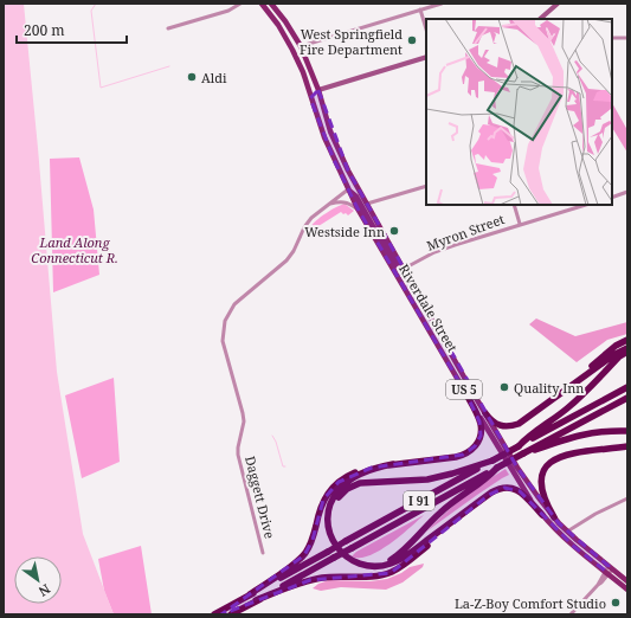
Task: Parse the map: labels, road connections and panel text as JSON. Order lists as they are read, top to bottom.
{
  "streets": {
    "highway": ["I 91"],
    "main road": ["Riverdale Street", "US 5"],
    "street": ["Myron Street", "Daggett Drive"]
  },
  "crossings": [
    ["Myron Street", "Riverdale Street"],
    ["Riverdale Street", "Daggett Drive"]
  ],
  "parks": ["Land Along Connecticut R."],
  "places": [
    "West Springfield Fire Department",
    "Aldi",
    "Westside Inn",
    "Quality Inn",
    "La-Z-Boy Comfort Studio"
  ],
  "scale_bar": "200 m",
  "north": "bottom right"
}
